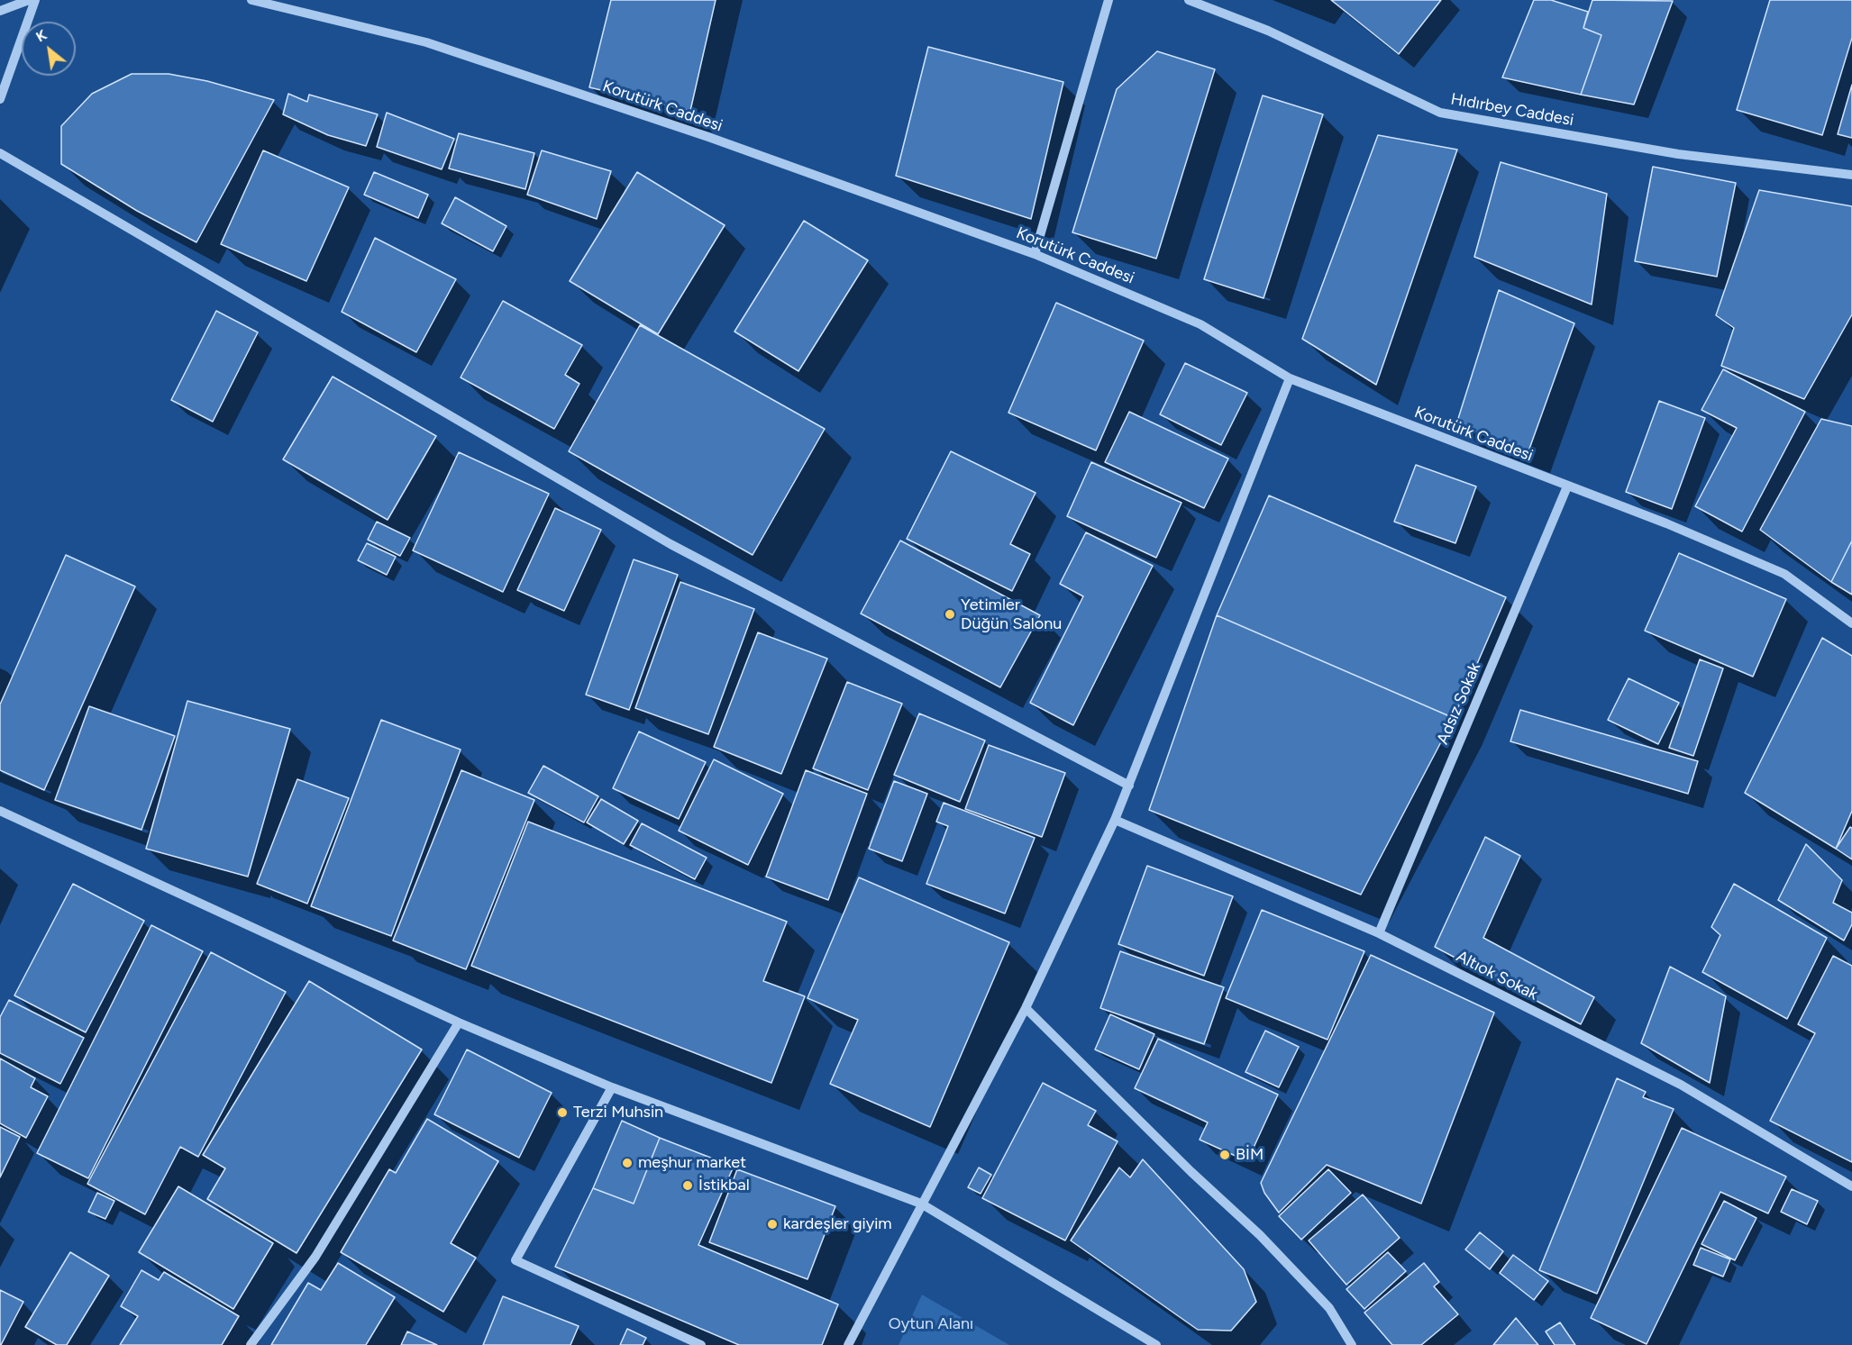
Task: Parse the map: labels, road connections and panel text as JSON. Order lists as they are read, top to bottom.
{
  "streets": {
    "street": [
      "Korutürk Caddesi",
      "Hıdırbey Caddesi",
      "Adsız Sokak",
      "Altıok Sokak"
    ]
  },
  "crossings": [
    ["Korutürk Caddesi", "Adsız Sokak"],
    ["Adsız Sokak", "Altıok Sokak"]
  ],
  "parks": ["Oytun Alanı"],
  "places": [
    "Yetimler Düğün Salonu",
    "Terzi Muhsin",
    "BİM",
    "meşhur market",
    "İstikbal",
    "kardeşler giyim"
  ],
  "north": "top left"
}
